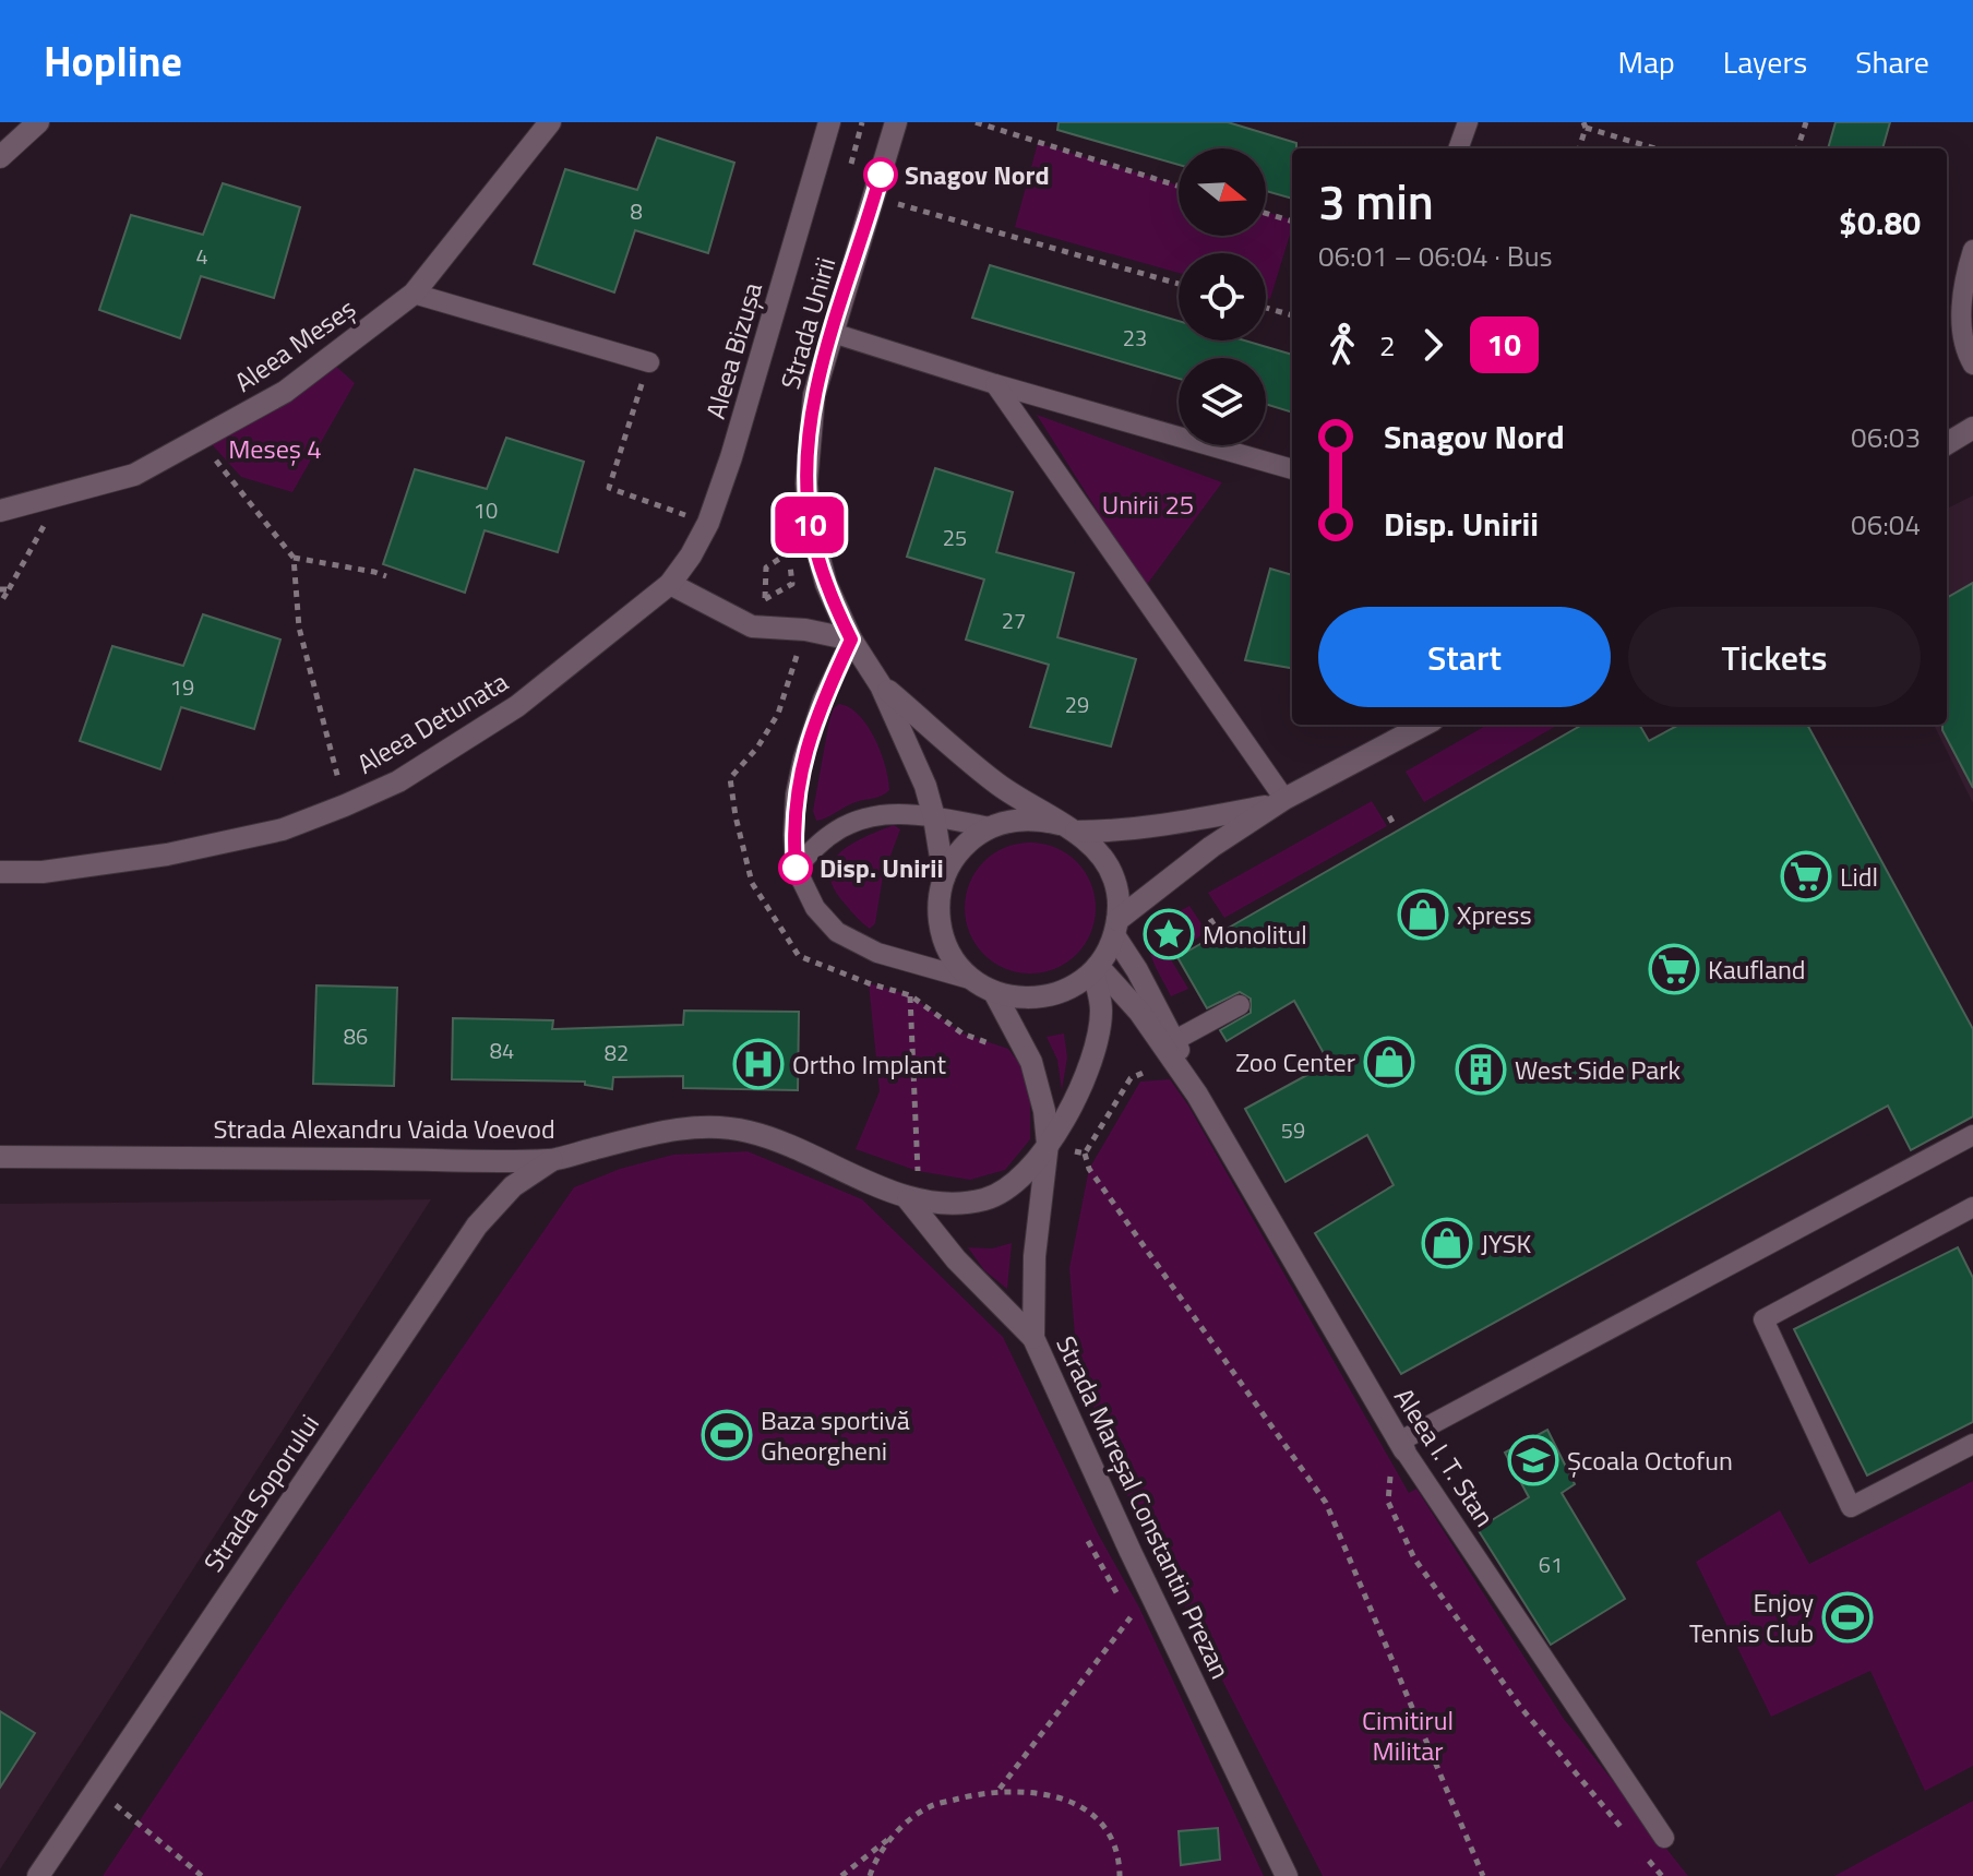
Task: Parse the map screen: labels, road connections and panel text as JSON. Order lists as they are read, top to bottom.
{
  "streets": {
    "street": [
      "Strada Unirii",
      "Aleea Meseș",
      "Aleea Bizușa",
      "Aleea Detunata",
      "Strada Alexandru Vaida Voevod",
      "Aleea I. T. Stan",
      "Strada Soporului",
      "Strada Mareșal Constantin Prezan"
    ]
  },
  "crossings": [
    ["Strada Unirii", "Aleea I. T. Stan"],
    ["Strada Unirii", "Strada Mareșal Constantin Prezan"],
    ["Aleea Bizușa", "Aleea Detunata"],
    ["Strada Alexandru Vaida Voevod", "Strada Soporului"],
    ["Strada Alexandru Vaida Voevod", "Strada Mareșal Constantin Prezan"],
    ["Aleea I. T. Stan", "Strada Mareșal Constantin Prezan"]
  ],
  "parks": ["Meseș 4", "Unirii 25", "Cimitirul Militar"],
  "places": {
    "other": ["Snagov Nord", "Disp. Unirii"],
    "supermarket": ["Lidl", "Kaufland"],
    "shop": ["Xpress", "Zoo Center", "JYSK"],
    "place": ["Monolitul"],
    "hospital": ["Ortho Implant"],
    "building": ["West Side Park"],
    "sports": ["Baza sportivă Gheorgheni", "Enjoy Tennis Club"],
    "school or university": ["Școala Octofun"]
  },
  "lines": ["bus line 10"],
  "house_numbers": [
    "8",
    "4",
    "23",
    "10",
    "25",
    "27",
    "19",
    "29",
    "86",
    "84",
    "82",
    "59",
    "61"
  ],
  "north": "right",
  "page": {
    "header": "Hopline",
    "nav": ["Map", "Layers", "Share"],
    "on_map": "10",
    "heading": ["3 min", "06:01 – 06:04 · Bus", "$0.80"],
    "legs": ["2", "10"],
    "list": [
      {
        "name": "Snagov Nord",
        "value": "06:03"
      },
      {
        "name": "Disp. Unirii",
        "value": "06:04"
      }
    ],
    "buttons": ["Start", "Tickets"]
  }
}
